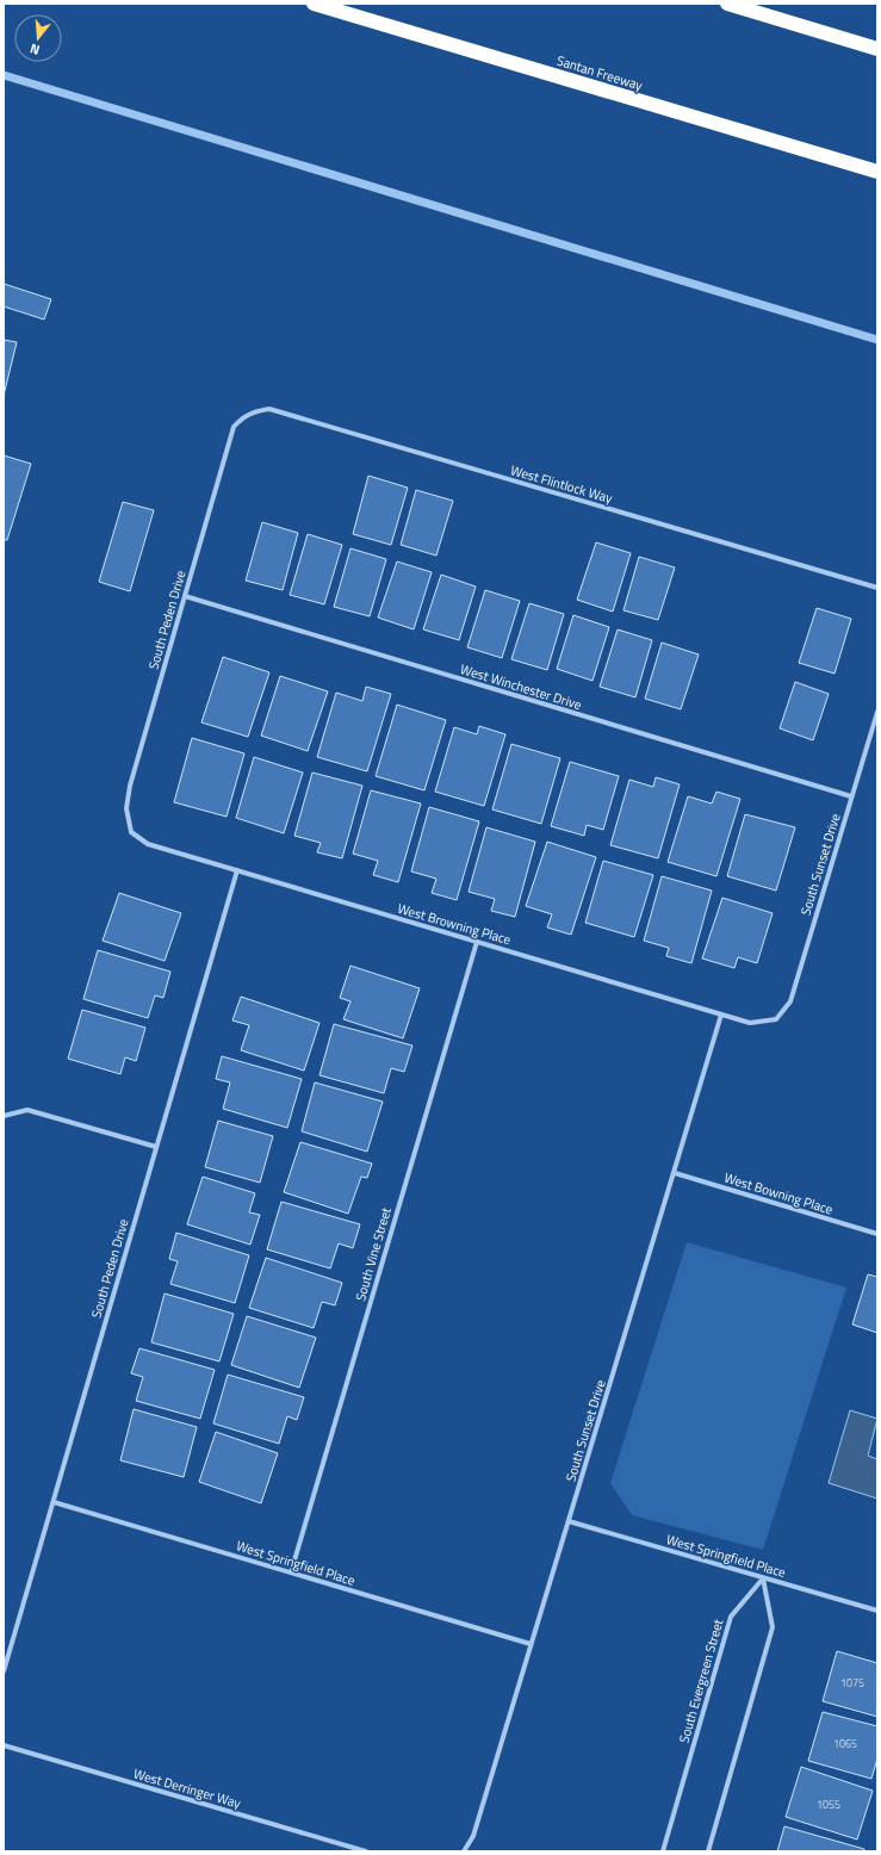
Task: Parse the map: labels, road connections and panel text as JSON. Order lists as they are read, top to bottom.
{
  "streets": {
    "highway": ["Santan Freeway"],
    "street": [
      "West Flintlock Way",
      "South Peden Drive",
      "West Winchester Drive",
      "South Sunset Drive",
      "West Browning Place",
      "West Bowning Place",
      "South Vine Street",
      "West Springfield Place",
      "South Evergreen Street",
      "West Derringer Way"
    ]
  },
  "crossings": [
    ["West Flintlock Way", "South Peden Drive"],
    ["South Peden Drive", "West Winchester Drive"],
    ["South Peden Drive", "West Browning Place"],
    ["South Peden Drive", "West Springfield Place"],
    ["West Winchester Drive", "South Sunset Drive"],
    ["South Sunset Drive", "West Browning Place"],
    ["South Sunset Drive", "West Bowning Place"],
    ["South Sunset Drive", "West Springfield Place"],
    ["West Browning Place", "South Vine Street"],
    ["South Vine Street", "West Springfield Place"],
    ["West Springfield Place", "South Evergreen Street"]
  ],
  "house_numbers": ["1075", "1065", "1055"],
  "north": "bottom"
}
